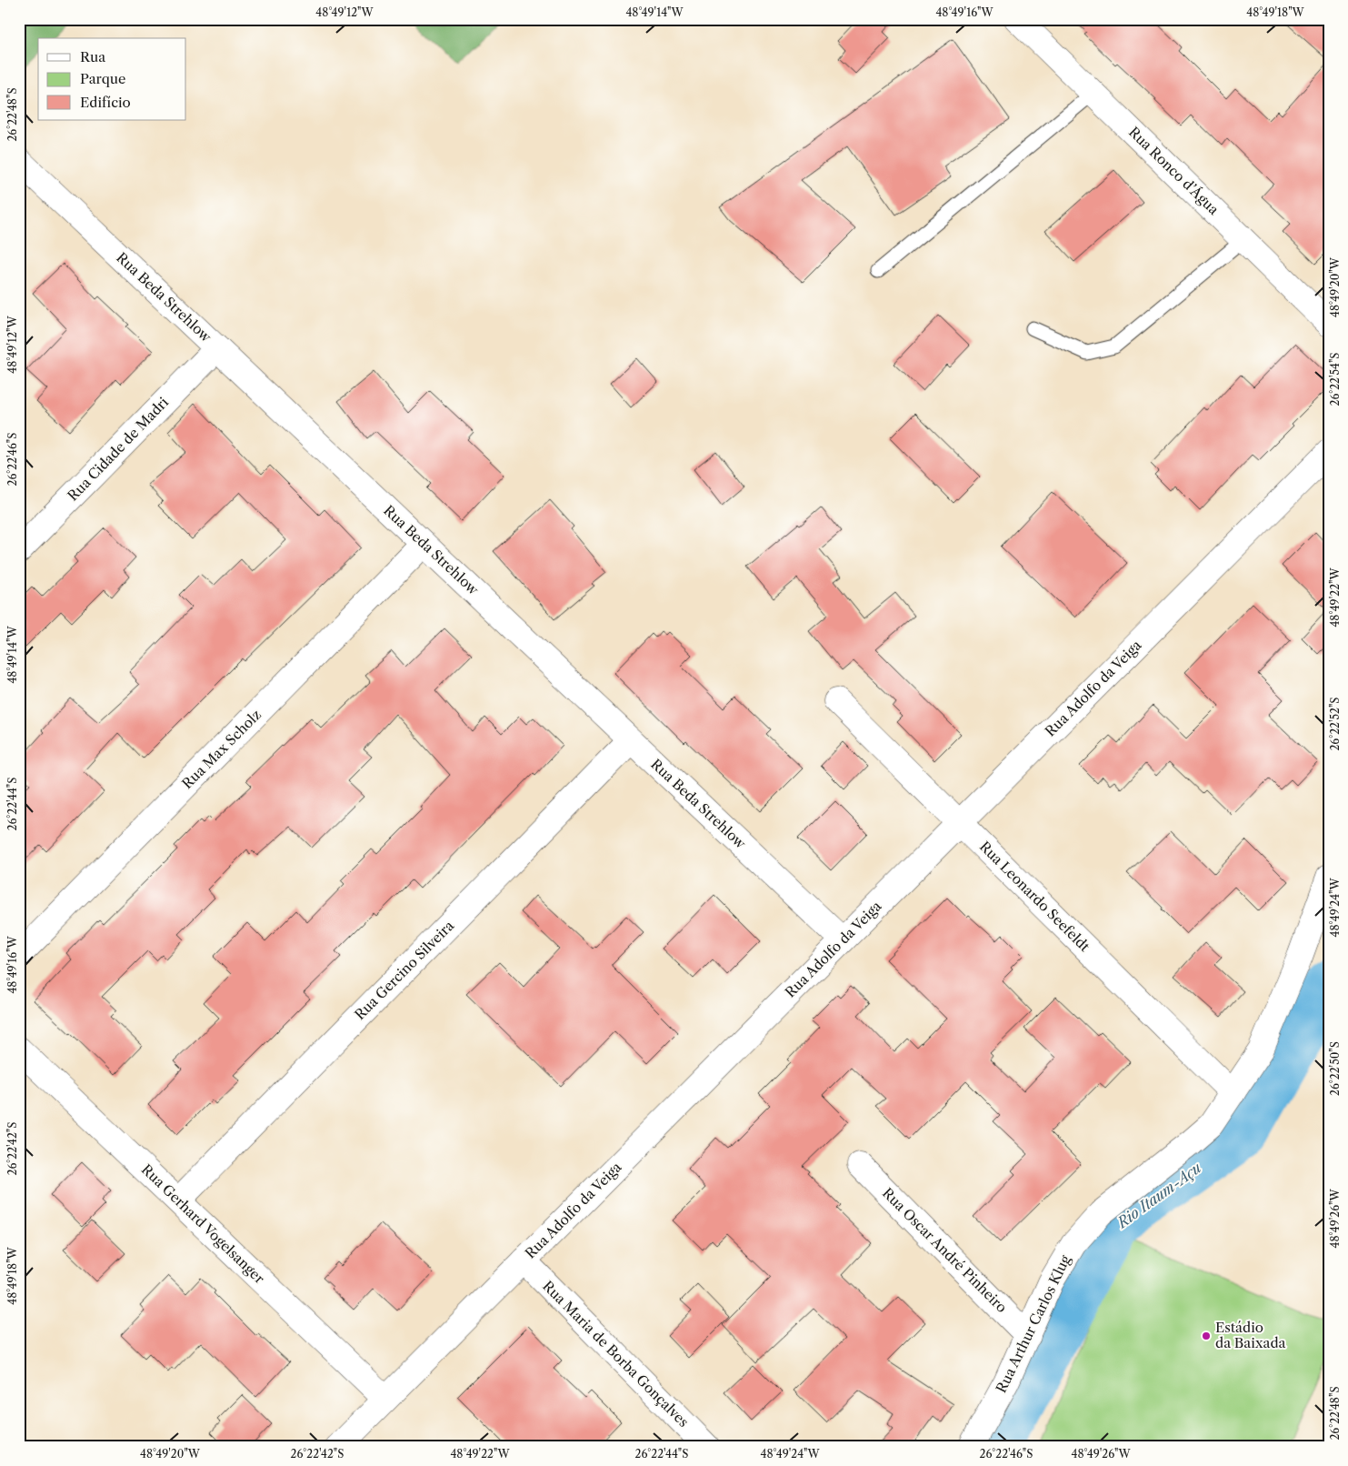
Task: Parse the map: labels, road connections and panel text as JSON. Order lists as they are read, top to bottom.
{
  "streets": {
    "street": [
      "Rua Ronco d’Água",
      "Rua Beda Strehlow",
      "Rua Cidade de Madri",
      "Rua Adolfo da Veiga",
      "Rua Max Scholz",
      "Rua Leonardo Seefeldt",
      "Rua Gercino Silveira",
      "Rua Gerhard Vogelsanger",
      "Rua Oscar André Pinheiro",
      "Rua Arthur Carlos Klug",
      "Rua Maria de Borba Gonçalves"
    ]
  },
  "crossings": [
    ["Rua Beda Strehlow", "Rua Cidade de Madri"],
    ["Rua Beda Strehlow", "Rua Adolfo da Veiga"],
    ["Rua Beda Strehlow", "Rua Max Scholz"],
    ["Rua Beda Strehlow", "Rua Gercino Silveira"],
    ["Rua Adolfo da Veiga", "Rua Leonardo Seefeldt"],
    ["Rua Adolfo da Veiga", "Rua Gerhard Vogelsanger"],
    ["Rua Adolfo da Veiga", "Rua Maria de Borba Gonçalves"],
    ["Rua Leonardo Seefeldt", "Rua Arthur Carlos Klug"],
    ["Rua Gercino Silveira", "Rua Gerhard Vogelsanger"],
    ["Rua Oscar André Pinheiro", "Rua Arthur Carlos Klug"]
  ],
  "water": ["Rio Itaum-Açu"],
  "places": ["Estádio da Baixada"],
  "legend": ["Rua", "Parque", "Edifício"],
  "coordinates": [
    "48°49'12\"W",
    "48°49'14\"W",
    "48°49'16\"W",
    "48°49'18\"W",
    "26°22'48\"S",
    "48°49'20\"W",
    "26°22'54\"S",
    "26°22'46\"S",
    "48°49'22\"W",
    "26°22'52\"S",
    "26°22'44\"S",
    "48°49'24\"W",
    "26°22'50\"S",
    "26°22'42\"S",
    "48°49'26\"W"
  ]
}
